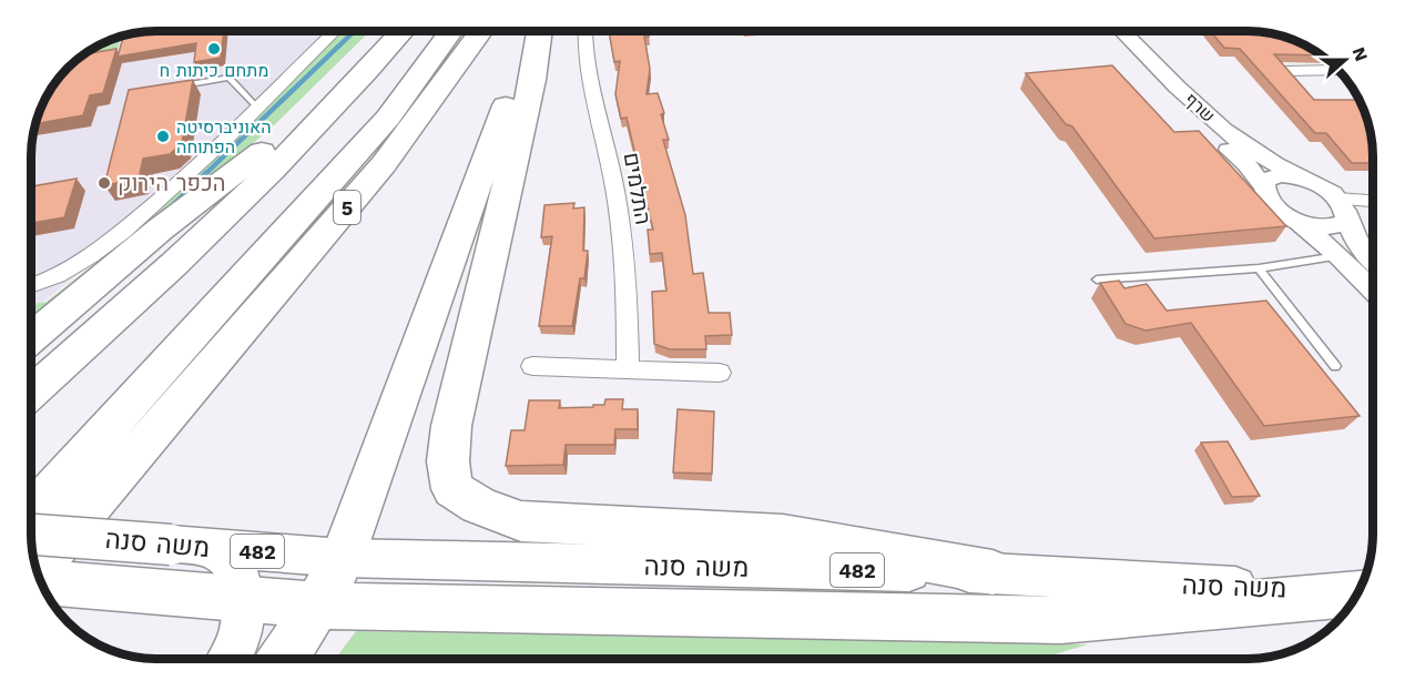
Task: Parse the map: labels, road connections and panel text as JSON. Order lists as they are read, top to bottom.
{
  "streets": {
    "highway": ["5"],
    "main road": ["משה סנה", "482"],
    "street": ["שרף", "התלמים"]
  },
  "places": ["מתחם כיתות ח", "האוניברסיטה הפתוחה", "הכפר הירוק"],
  "north": "right"
}
